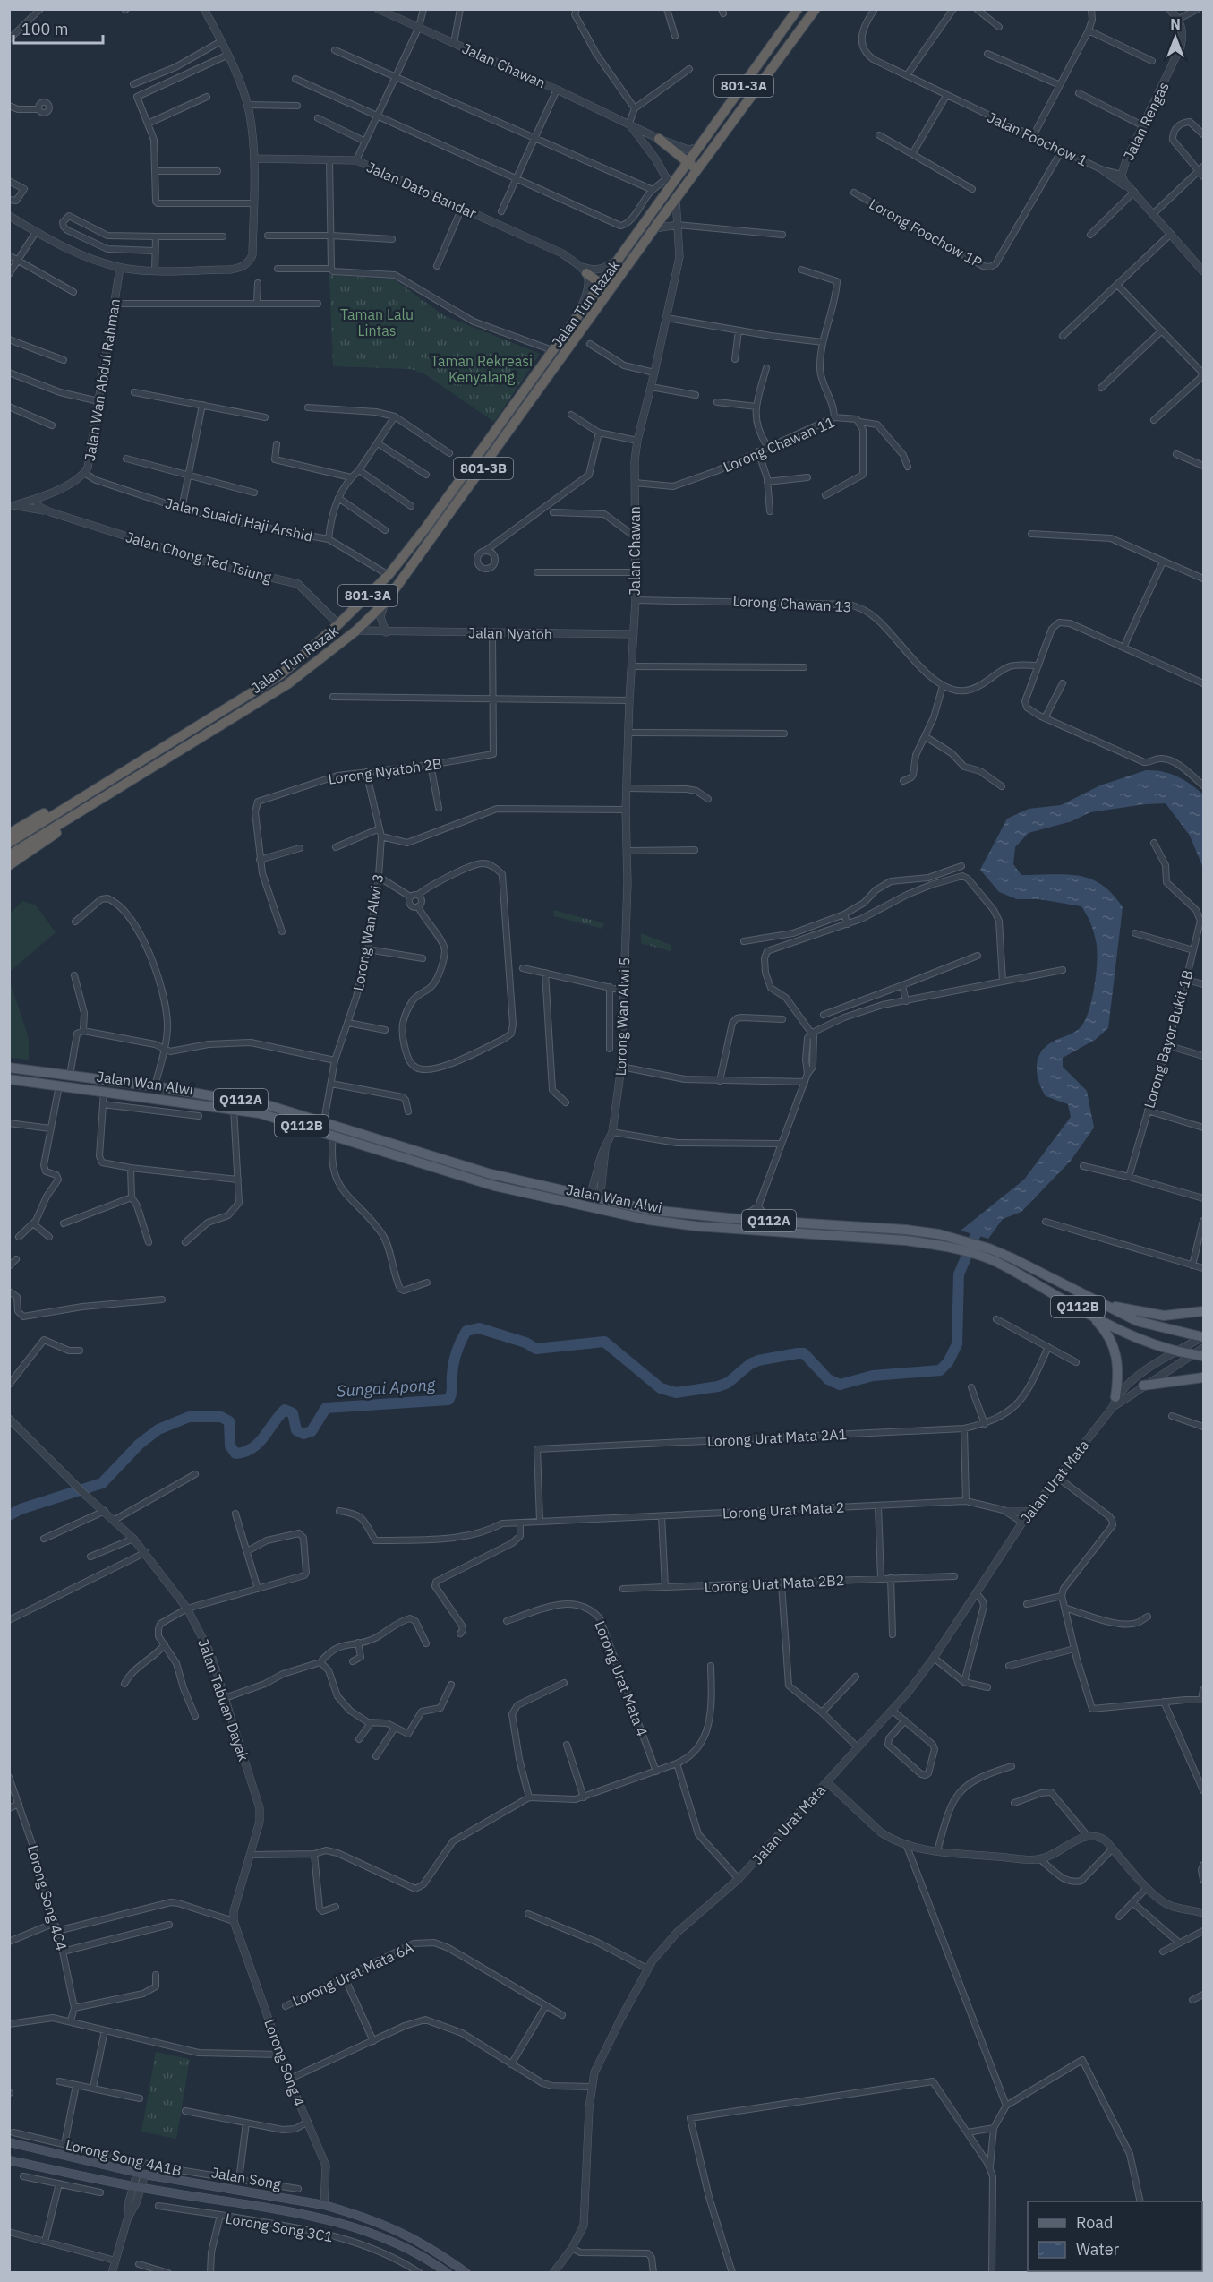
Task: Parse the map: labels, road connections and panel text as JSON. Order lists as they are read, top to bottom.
{
  "streets": {
    "highway": ["801-3A", "Jalan Tun Razak", "801-3B"],
    "main road": [
      "Jalan Wan Alwi",
      "Q112A",
      "Q112B",
      "Jalan Song"
    ],
    "street": [
      "Jalan Chawan",
      "Jalan Rengas",
      "Jalan Foochow 1",
      "Jalan Dato Bandar",
      "Lorong Foochow 1P",
      "Jalan Wan Abdul Rahman",
      "Lorong Chawan 11",
      "Jalan Suaidi Haji Arshid",
      "Jalan Chong Ted Tsiung",
      "Lorong Chawan 13",
      "Jalan Nyatoh",
      "Lorong Nyatoh 2B",
      "Lorong Wan Alwi 3",
      "Lorong Wan Alwi 5",
      "Lorong Bayor Bukit 1B",
      "Lorong Urat Mata 2A1",
      "Jalan Urat Mata",
      "Lorong Urat Mata 2",
      "Lorong Urat Mata 2B2",
      "Lorong Urat Mata 4",
      "Jalan Tabuan Dayak",
      "Lorong Song 4C4",
      "Lorong Urat Mata 6A",
      "Lorong Song 4",
      "Lorong Song 4A1B",
      "Lorong Song 3C1"
    ]
  },
  "crossings": [
    ["Jalan Chawan", "Jalan Tun Razak"],
    ["Jalan Chawan", "Lorong Chawan 11"],
    ["Jalan Chawan", "Lorong Chawan 13"],
    ["Jalan Chawan", "Jalan Nyatoh"],
    ["Jalan Chawan", "Lorong Wan Alwi 5"],
    ["Jalan Rengas", "Jalan Foochow 1"],
    ["Jalan Foochow 1", "Lorong Foochow 1P"],
    ["Jalan Tun Razak", "Jalan Suaidi Haji Arshid"],
    ["Jalan Tun Razak", "Jalan Chong Ted Tsiung"],
    ["Jalan Tun Razak", "Jalan Nyatoh"],
    ["Jalan Wan Abdul Rahman", "Jalan Suaidi Haji Arshid"],
    ["Jalan Wan Abdul Rahman", "Jalan Chong Ted Tsiung"],
    ["Lorong Nyatoh 2B", "Lorong Wan Alwi 3"],
    ["Lorong Wan Alwi 3", "Jalan Wan Alwi"],
    ["Lorong Wan Alwi 5", "Jalan Wan Alwi"],
    ["Lorong Urat Mata 2A1", "Lorong Urat Mata 2"],
    ["Jalan Urat Mata", "Lorong Urat Mata 2"],
    ["Jalan Tabuan Dayak", "Lorong Song 4"],
    ["Lorong Song 4", "Jalan Song"]
  ],
  "water": ["Sungai Apong"],
  "parks": ["Taman Lalu Lintas", "Taman Rekreasi Kenyalang"],
  "legend": ["Road", "Water"],
  "scale_bar": "100 m",
  "north": "top"
}
